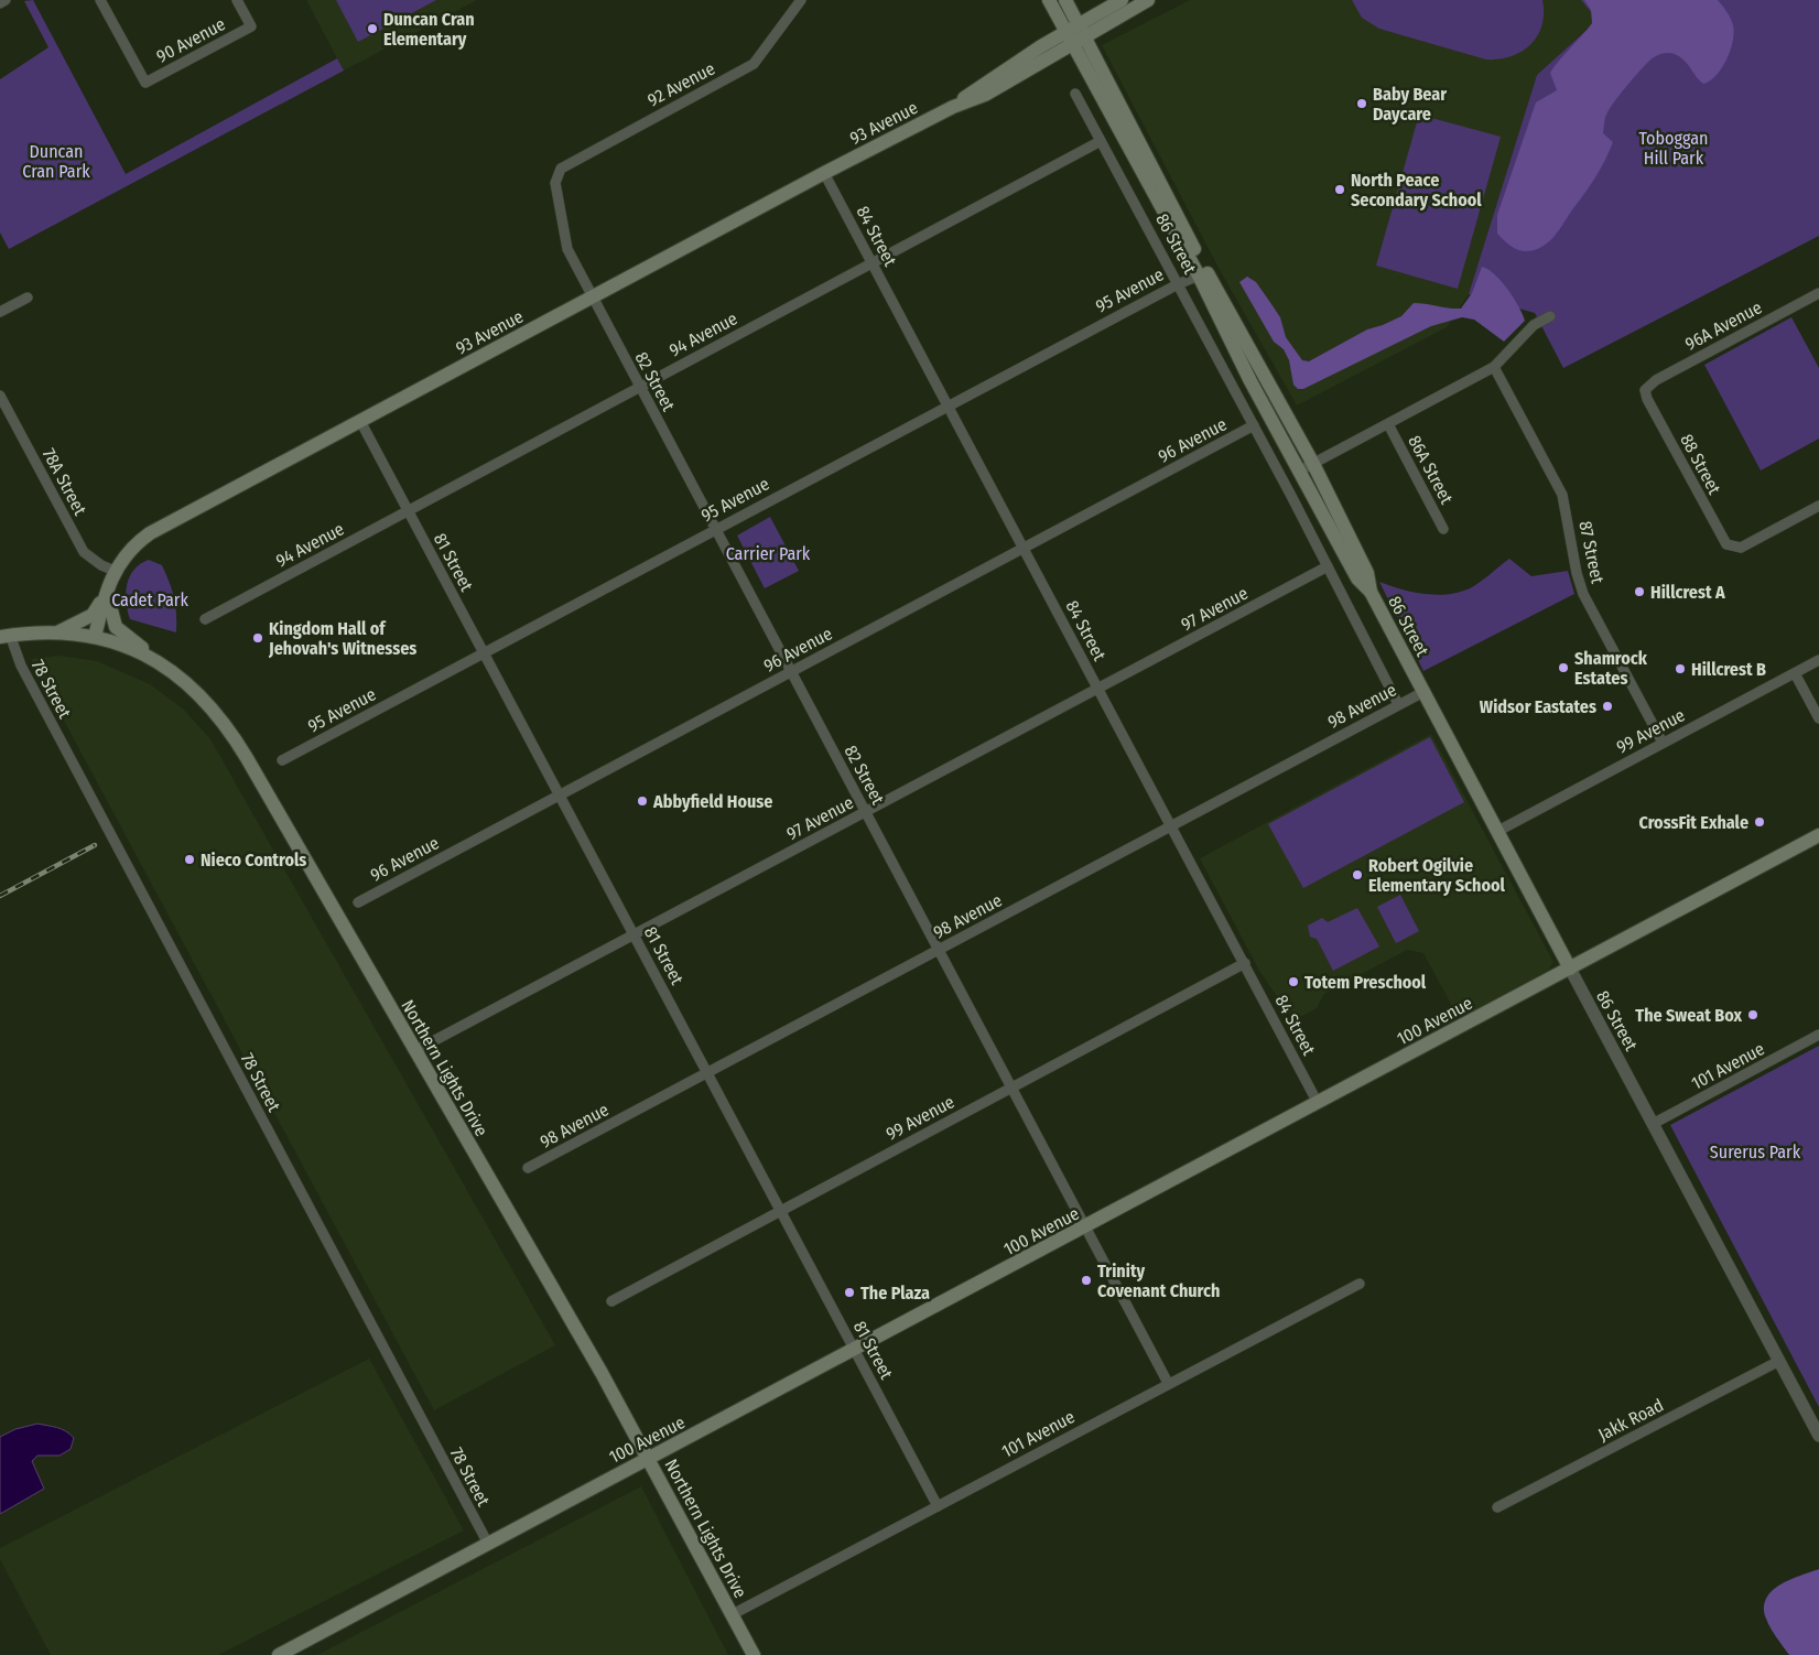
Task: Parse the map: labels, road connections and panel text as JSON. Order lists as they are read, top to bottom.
{
  "streets": {
    "main road": [
      "93 Avenue",
      "86 Street",
      "100 Avenue",
      "Northern Lights Drive"
    ],
    "street": [
      "90 Avenue",
      "92 Avenue",
      "84 Street",
      "95 Avenue",
      "96A Avenue",
      "94 Avenue",
      "82 Street",
      "96 Avenue",
      "88 Street",
      "86A Street",
      "78A Street",
      "87 Street",
      "81 Street",
      "97 Avenue",
      "78 Street",
      "98 Avenue",
      "99 Avenue",
      "101 Avenue",
      "Jakk Road"
    ]
  },
  "crossings": [
    ["92 Avenue", "82 Street"],
    ["93 Avenue", "84 Street"],
    ["93 Avenue", "86 Street"],
    ["93 Avenue", "82 Street"],
    ["93 Avenue", "78A Street"],
    ["93 Avenue", "81 Street"],
    ["93 Avenue", "Northern Lights Drive"],
    ["84 Street", "95 Avenue"],
    ["84 Street", "94 Avenue"],
    ["84 Street", "96 Avenue"],
    ["84 Street", "97 Avenue"],
    ["84 Street", "98 Avenue"],
    ["84 Street", "99 Avenue"],
    ["84 Street", "100 Avenue"],
    ["86 Street", "95 Avenue"],
    ["86 Street", "94 Avenue"],
    ["86 Street", "96 Avenue"],
    ["86 Street", "97 Avenue"],
    ["86 Street", "98 Avenue"],
    ["86 Street", "99 Avenue"],
    ["86 Street", "100 Avenue"],
    ["86 Street", "101 Avenue"],
    ["86 Street", "Jakk Road"],
    ["95 Avenue", "82 Street"],
    ["95 Avenue", "81 Street"],
    ["96A Avenue", "88 Street"],
    ["94 Avenue", "82 Street"],
    ["94 Avenue", "81 Street"],
    ["82 Street", "96 Avenue"],
    ["82 Street", "97 Avenue"],
    ["82 Street", "98 Avenue"],
    ["82 Street", "99 Avenue"],
    ["82 Street", "100 Avenue"],
    ["82 Street", "101 Avenue"],
    ["96 Avenue", "81 Street"],
    ["87 Street", "99 Avenue"],
    ["81 Street", "97 Avenue"],
    ["81 Street", "98 Avenue"],
    ["81 Street", "99 Avenue"],
    ["81 Street", "100 Avenue"],
    ["81 Street", "101 Avenue"],
    ["97 Avenue", "Northern Lights Drive"],
    ["78 Street", "100 Avenue"],
    ["78 Street", "Northern Lights Drive"],
    ["100 Avenue", "Northern Lights Drive"],
    ["101 Avenue", "Northern Lights Drive"]
  ],
  "parks": [
    "Toboggan Hill Park",
    "Duncan Cran Park",
    "Carrier Park",
    "Cadet Park",
    "Surerus Park"
  ],
  "places": [
    "Duncan Cran Elementary",
    "Baby Bear Daycare",
    "North Peace Secondary School",
    "Hillcrest A",
    "Kingdom Hall of Jehovah's Witnesses",
    "Shamrock Estates",
    "Hillcrest B",
    "Widsor Eastates",
    "Abbyfield House",
    "CrossFit Exhale",
    "Nieco Controls",
    "Robert Ogilvie Elementary School",
    "Totem Preschool",
    "The Sweat Box",
    "Trinity Covenant Church",
    "The Plaza"
  ]
}
